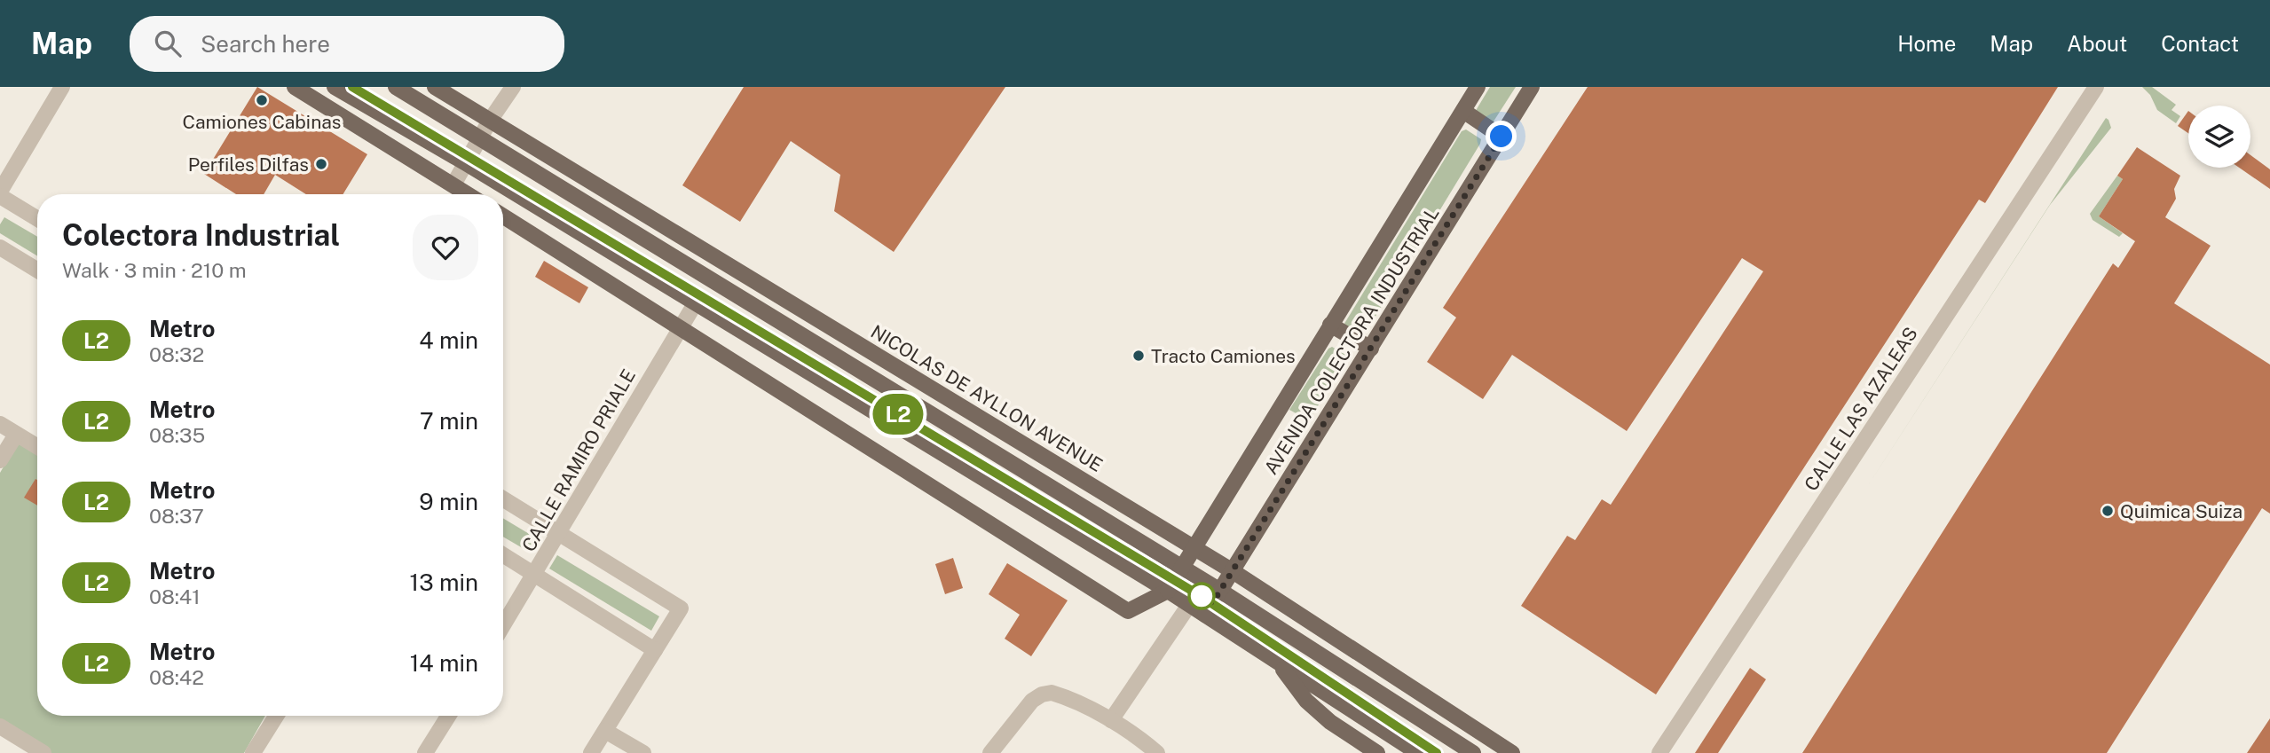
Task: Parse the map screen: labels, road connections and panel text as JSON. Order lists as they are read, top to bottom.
{
  "streets": {
    "main road": ["AVENIDA COLECTORA INDUSTRIAL", "NICOLAS DE AYLLON AVENUE"],
    "street": ["CALLE LAS AZALEAS", "CALLE RAMIRO PRIALE"]
  },
  "crossings": [
    ["AVENIDA COLECTORA INDUSTRIAL", "NICOLAS DE AYLLON AVENUE"]
  ],
  "places": [
    "Camiones Cabinas",
    "Perfiles Dilfas",
    "Tracto Camiones",
    "Quimica Suiza"
  ],
  "lines": ["metro line L2"],
  "page": {
    "header": "Map",
    "search": "Search here",
    "nav": [
      "Home",
      "Map",
      "About",
      "Contact"
    ],
    "on_map": "L2",
    "heading": ["Colectora Industrial", "Walk · 3 min · 210 m"],
    "list": [
      {
        "mark": "L2",
        "name": "Metro",
        "note": "08:32",
        "value": "4 min"
      },
      {
        "mark": "L2",
        "name": "Metro",
        "note": "08:35",
        "value": "7 min"
      },
      {
        "mark": "L2",
        "name": "Metro",
        "note": "08:37",
        "value": "9 min"
      },
      {
        "mark": "L2",
        "name": "Metro",
        "note": "08:41",
        "value": "13 min"
      },
      {
        "mark": "L2",
        "name": "Metro",
        "note": "08:42",
        "value": "14 min"
      }
    ]
  }
}
